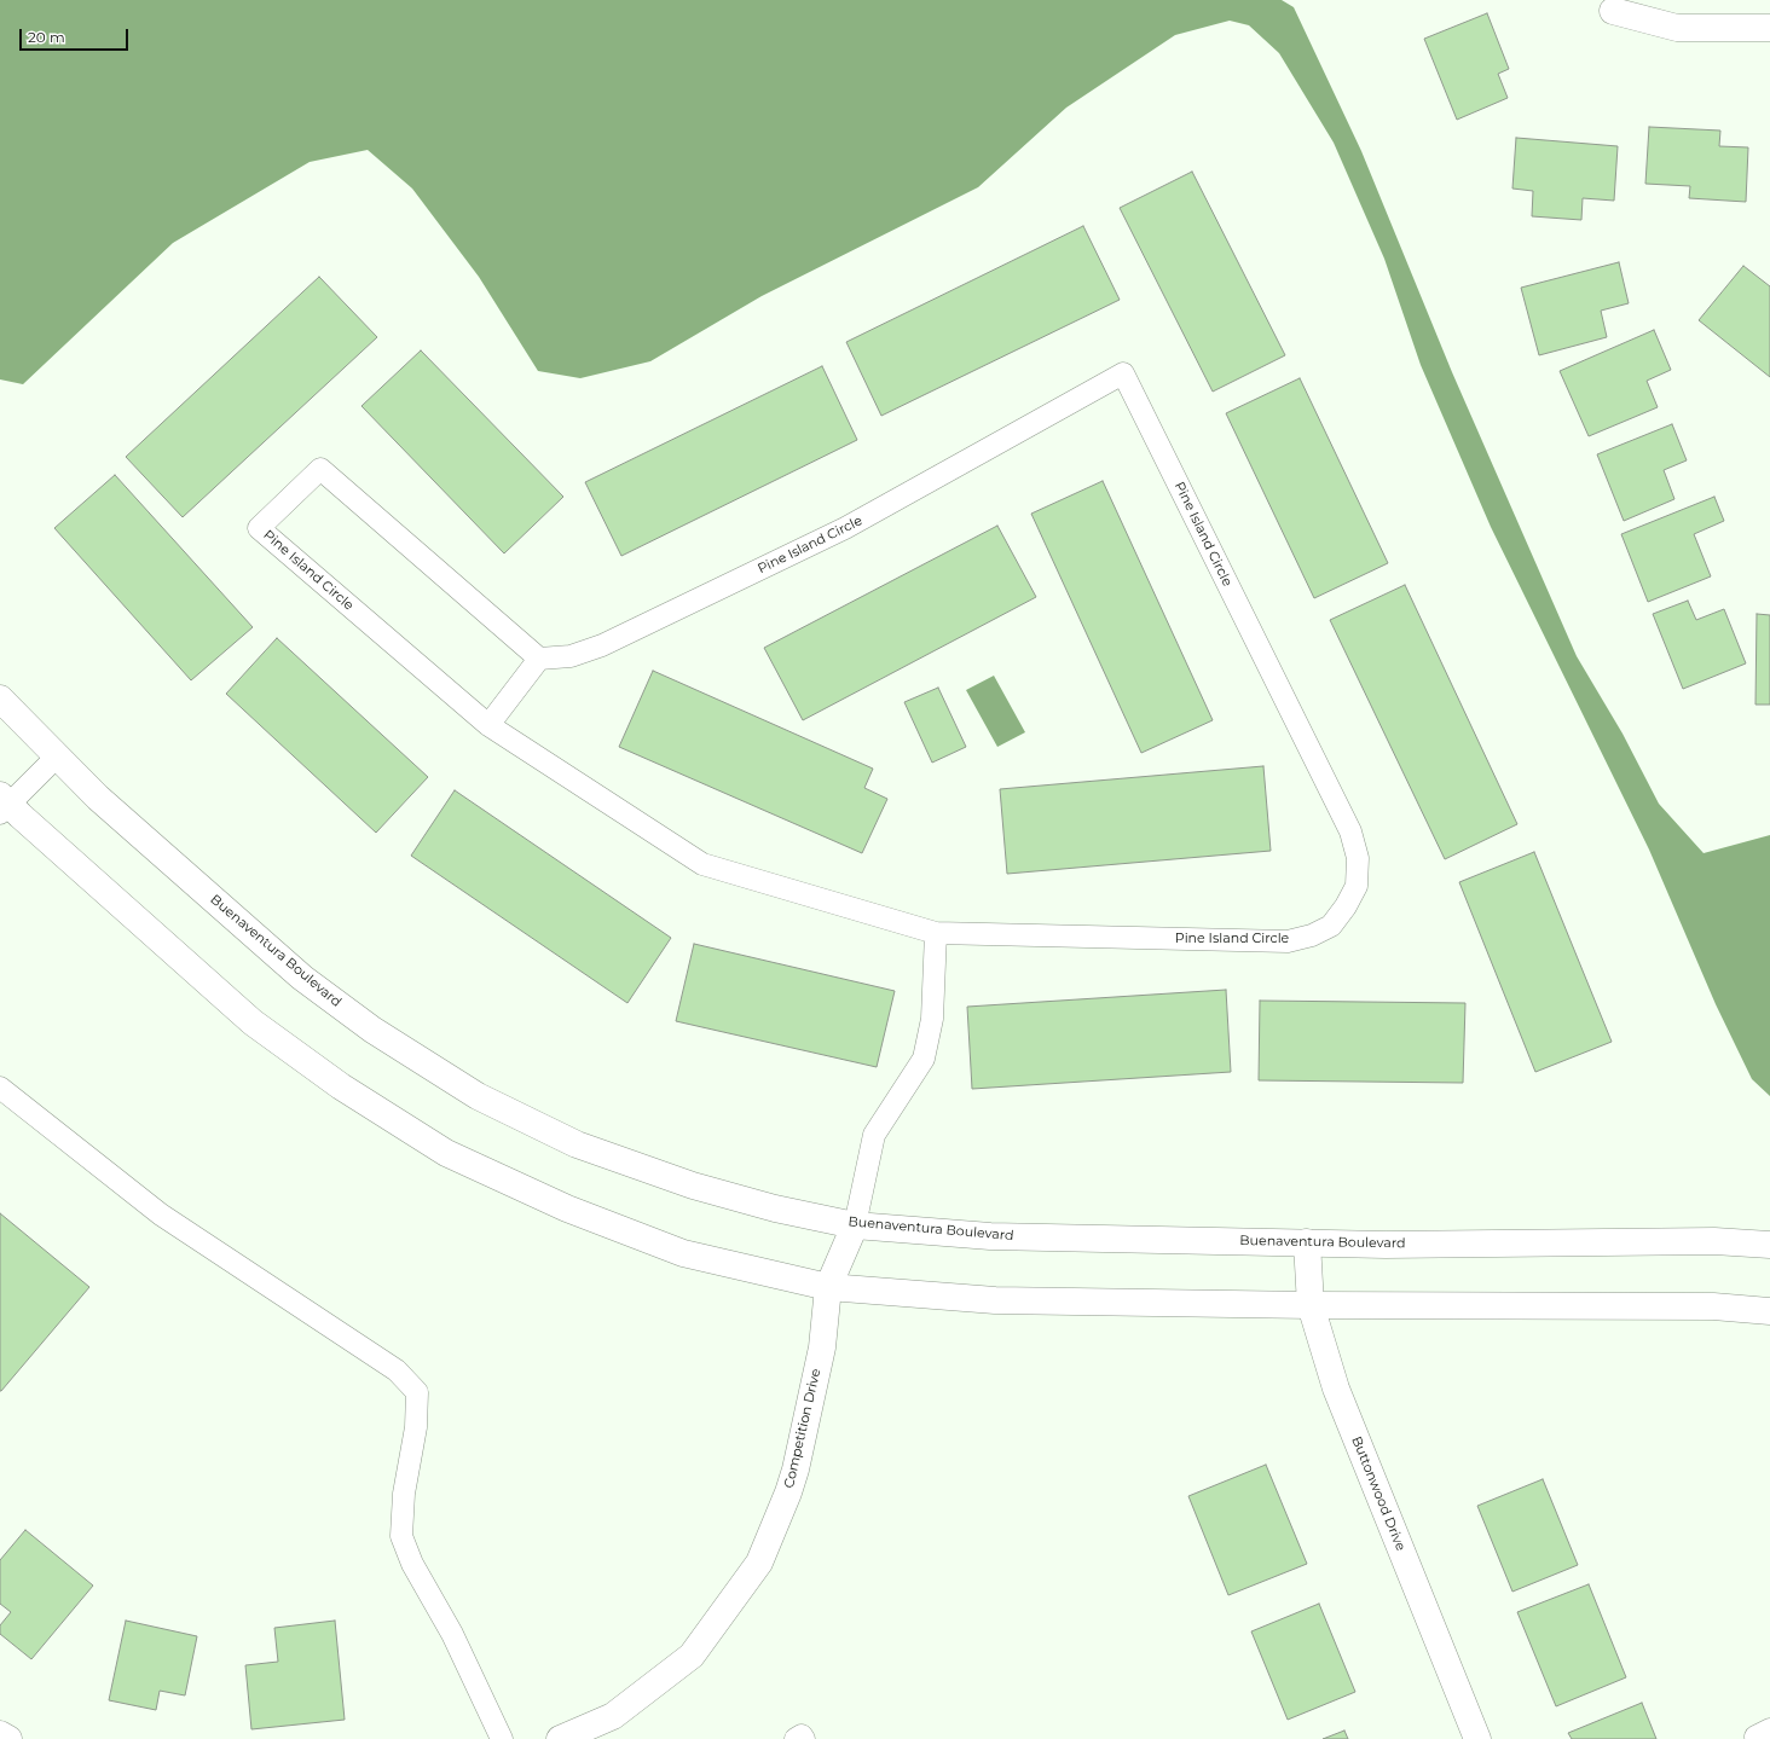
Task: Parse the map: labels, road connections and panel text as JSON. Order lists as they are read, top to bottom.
{
  "streets": {
    "main road": ["Buenaventura Boulevard", "Competition Drive", "Buttonwood Drive"],
    "lane": ["Pine Island Circle"]
  },
  "crossings": [
    ["Buenaventura Boulevard", "Competition Drive"],
    ["Buenaventura Boulevard", "Buttonwood Drive"]
  ],
  "scale_bar": "20 m"
}
